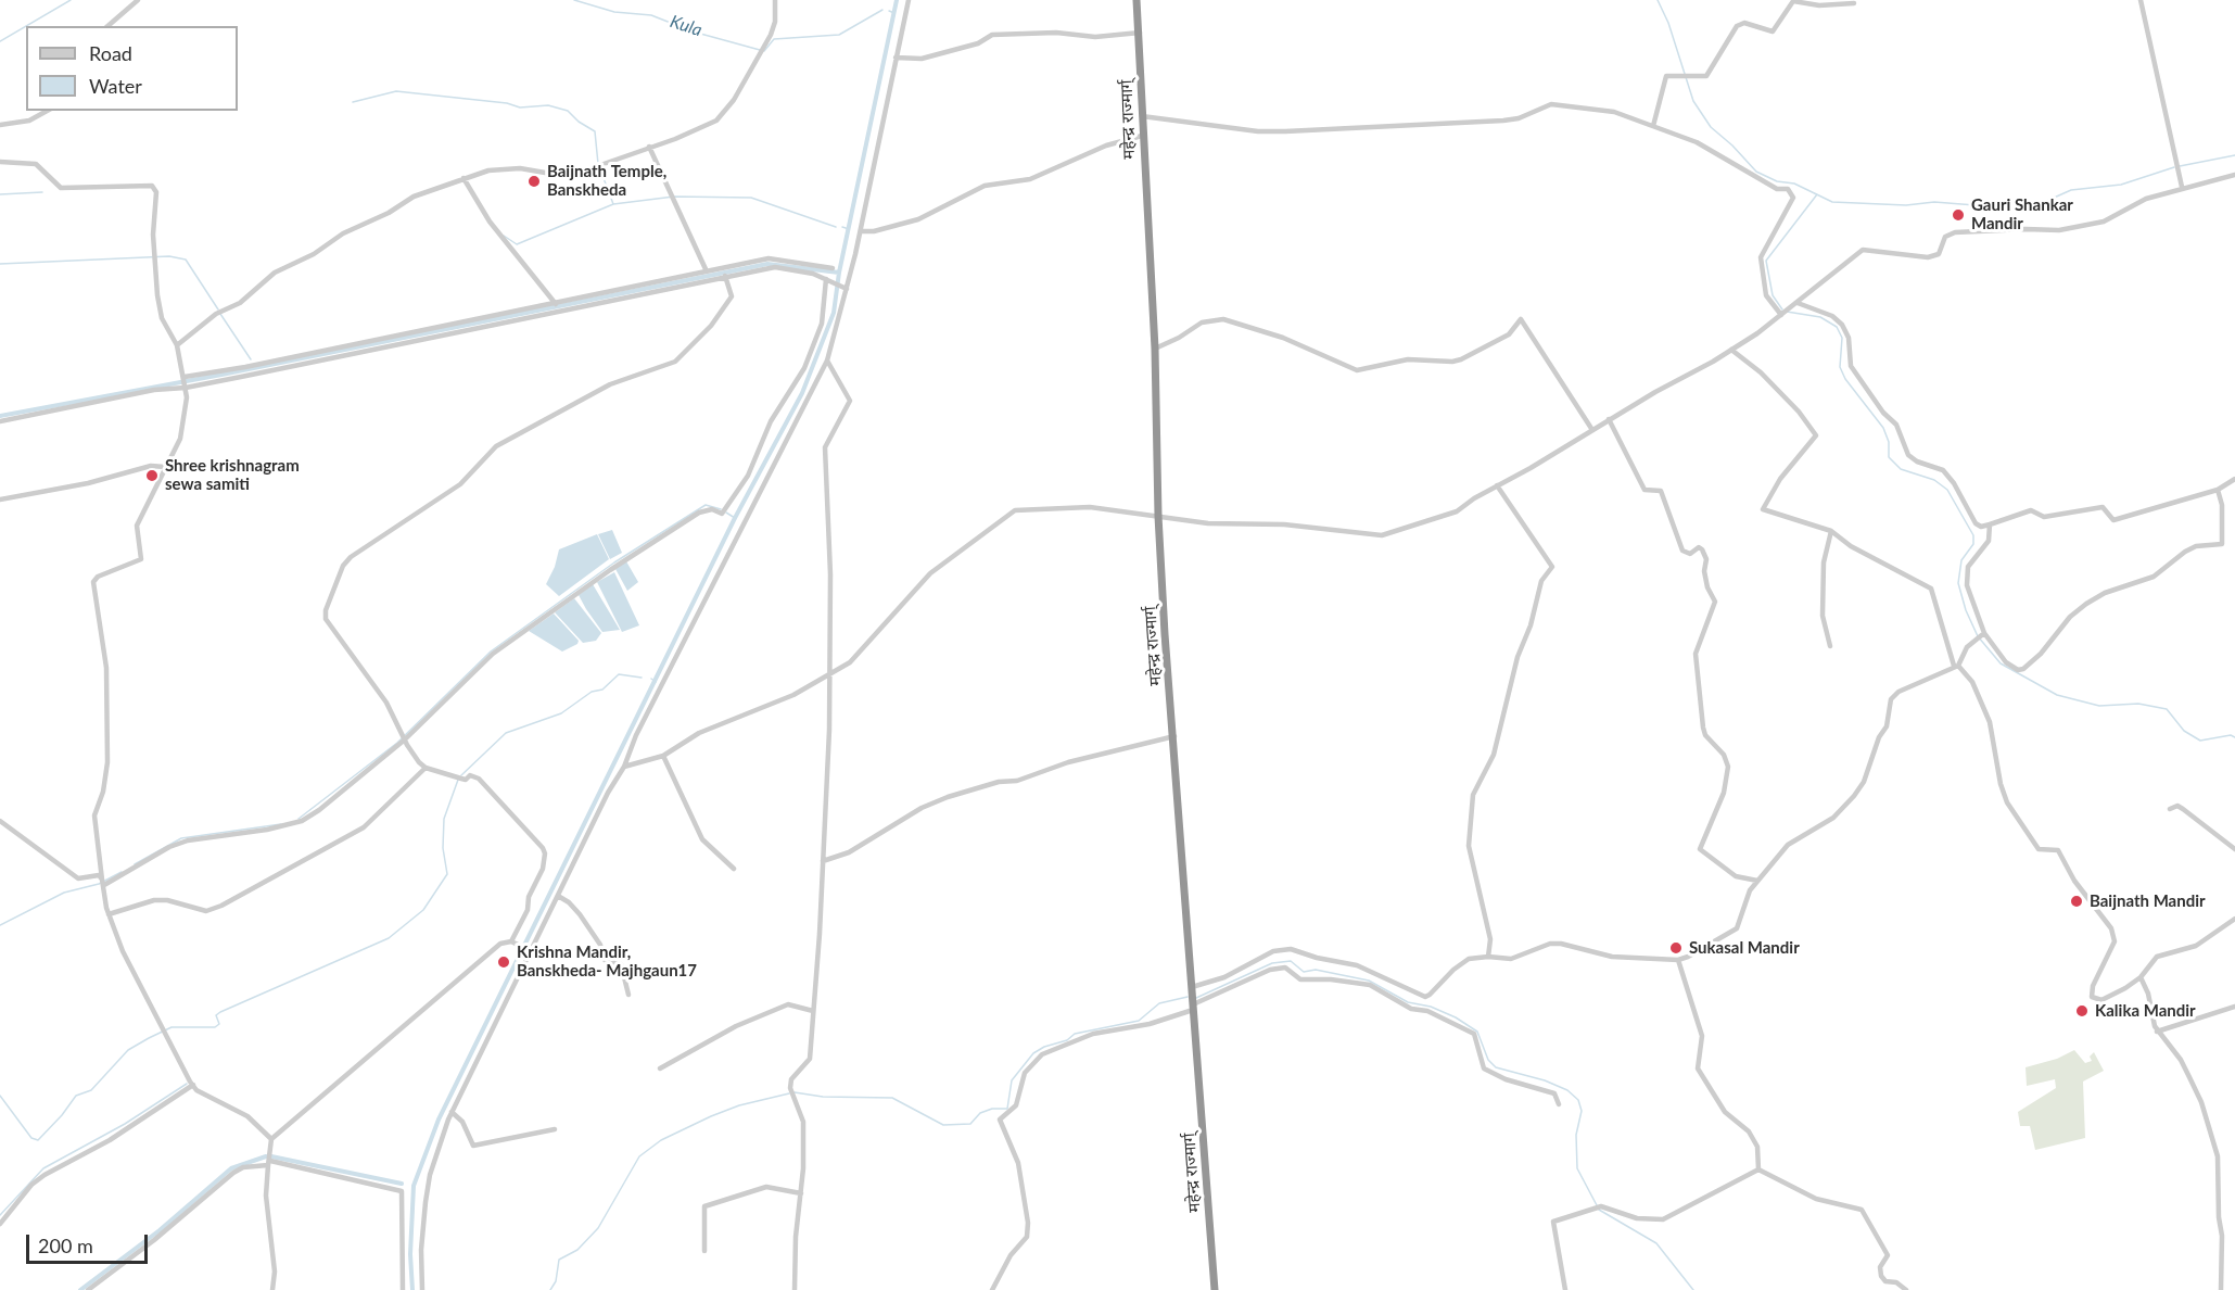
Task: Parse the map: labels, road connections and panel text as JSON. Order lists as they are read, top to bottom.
{
  "streets": {
    "highway": ["महेन्द्र राज्मार्ग्"]
  },
  "water": ["Kula"],
  "places": [
    "Baijnath Temple, Banskheda",
    "Gauri Shankar Mandir",
    "Shree krishnagram sewa samiti",
    "Baijnath Mandir",
    "Sukasal Mandir",
    "Krishna Mandir, Banskheda- Majhgaun17",
    "Kalika Mandir"
  ],
  "legend": ["Road", "Water"],
  "scale_bar": "200 m"
}
